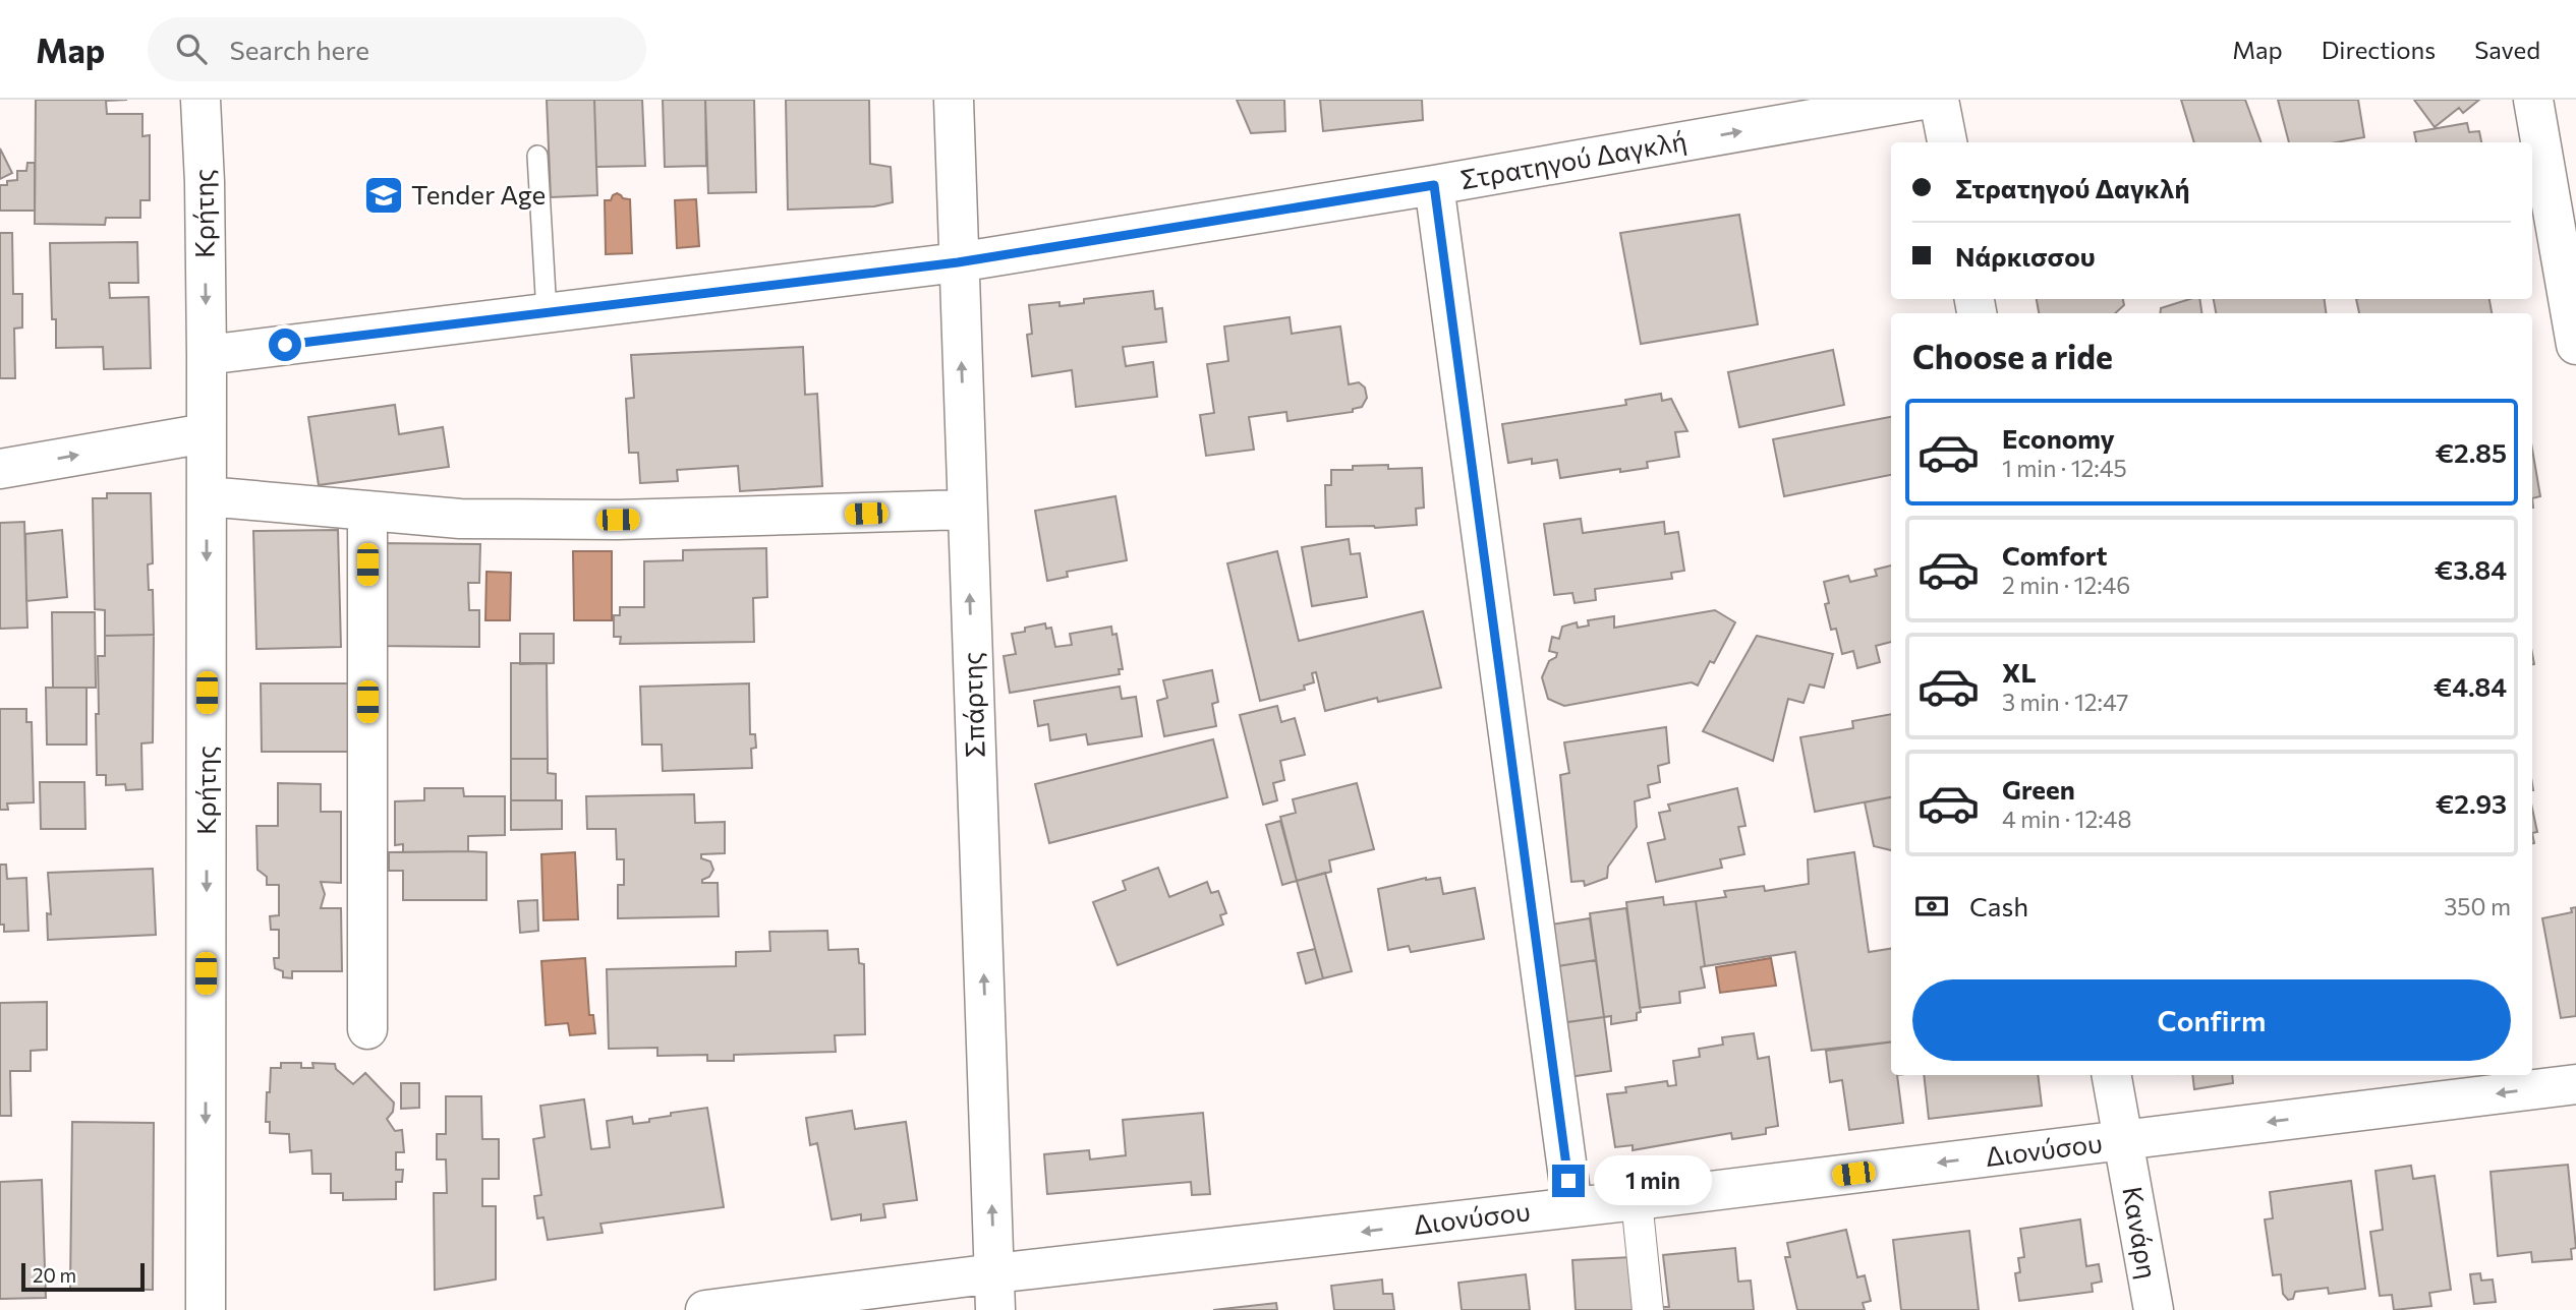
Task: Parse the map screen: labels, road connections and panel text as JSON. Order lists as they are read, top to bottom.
{
  "streets": {
    "street": [
      "Στρατηγού Δαγκλή",
      "Κρήτης",
      "Σπάρτης",
      "Διονύσου",
      "Κανάρη"
    ]
  },
  "crossings": [
    ["Στρατηγού Δαγκλή", "Κρήτης"],
    ["Στρατηγού Δαγκλή", "Σπάρτης"],
    ["Σπάρτης", "Διονύσου"],
    ["Διονύσου", "Κανάρη"]
  ],
  "one_way": ["Σπάρτης", "Διονύσου"],
  "places": {
    "school or university": ["Tender Age"]
  },
  "scale_bar": "20 m",
  "page": {
    "header": "Map",
    "search": "Search here",
    "nav": ["Map", "Directions", "Saved"],
    "banner": ["Στρατηγού Δαγκλή", "Νάρκισσου"],
    "heading": "Choose a ride",
    "list": [
      {
        "name": "Economy",
        "note": "1 min · 12:45",
        "value": "€2.85"
      },
      {
        "name": "Comfort",
        "note": "2 min · 12:46",
        "value": "€3.84"
      },
      {
        "name": "XL",
        "note": "3 min · 12:47",
        "value": "€4.84"
      },
      {
        "name": "Green",
        "note": "4 min · 12:48",
        "value": "€2.93"
      }
    ],
    "pay": ["Cash", "350 m"],
    "buttons": "Confirm",
    "bubble": "1 min",
    "scale": "20 m"
  }
}
